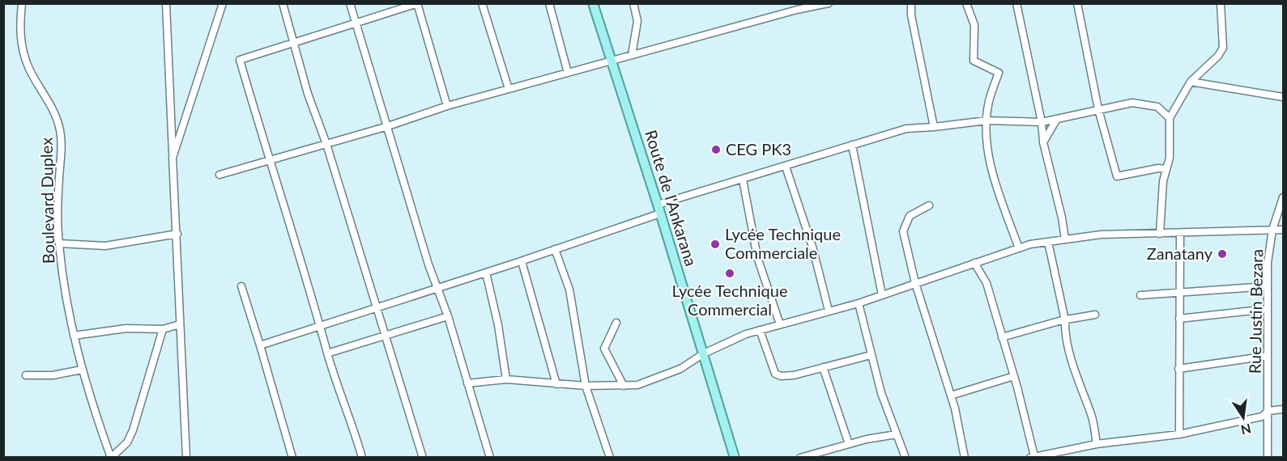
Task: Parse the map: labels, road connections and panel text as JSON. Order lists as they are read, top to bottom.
{
  "streets": {
    "main road": ["Route de l'Ankarana"],
    "street": ["Boulevard Duplex", "Rue Justin Bezara"]
  },
  "places": [
    "CEG PK3",
    "Lycée Technique Commerciale",
    "Zanatany",
    "Lycée Technique Commercial"
  ],
  "north": "bottom"
}
